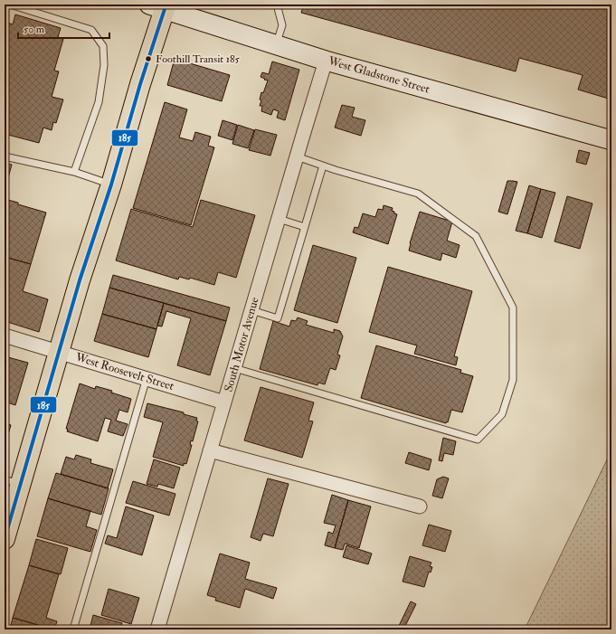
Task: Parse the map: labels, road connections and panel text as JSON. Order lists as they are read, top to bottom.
{
  "streets": {
    "street": ["West Gladstone Street", "South Motor Avenue", "West Roosevelt Street"]
  },
  "crossings": [
    ["West Gladstone Street", "South Motor Avenue"],
    ["South Motor Avenue", "West Roosevelt Street"]
  ],
  "places": ["Foothill Transit 185"],
  "lines": ["transit line 185"],
  "scale_bar": "50 m"
}
